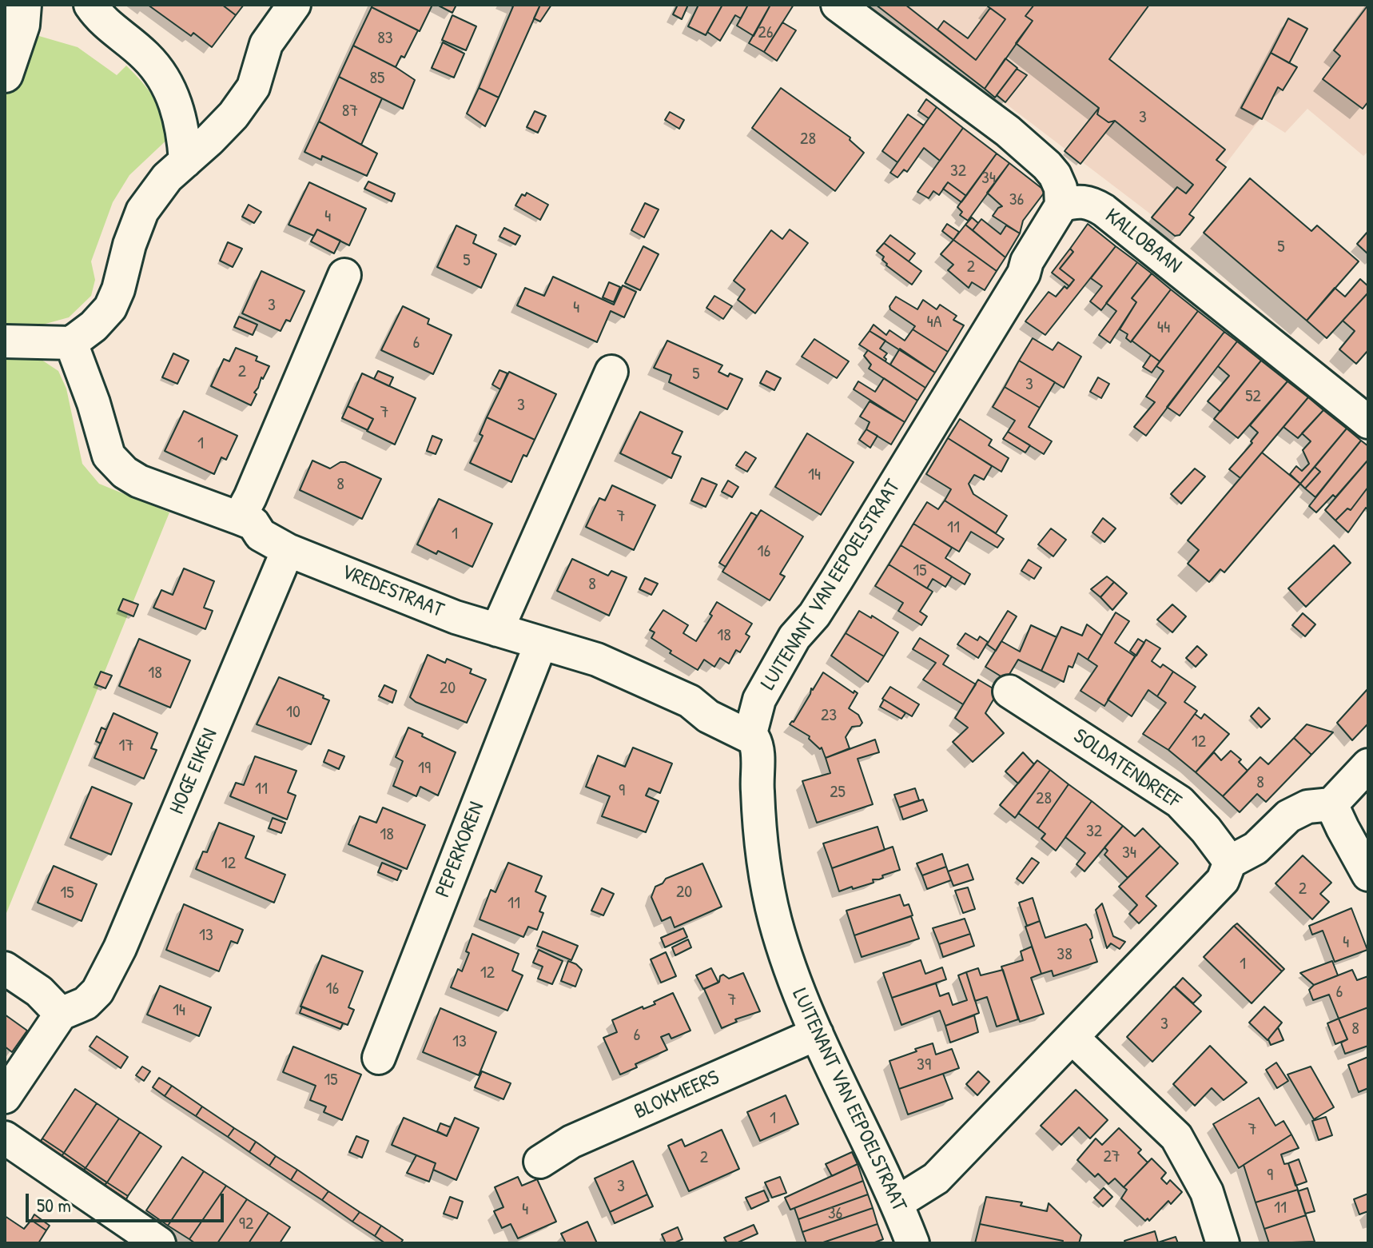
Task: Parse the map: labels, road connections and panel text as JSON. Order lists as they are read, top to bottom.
{
  "streets": {
    "street": [
      "KALLOBAAN",
      "LUITENANT VAN EEPOELSTRAAT",
      "VREDESTRAAT",
      "SOLDATENDREEF",
      "HOGE EIKEN",
      "PEPERKOREN",
      "BLOKMEERS"
    ]
  },
  "crossings": [
    ["KALLOBAAN", "LUITENANT VAN EEPOELSTRAAT"],
    ["LUITENANT VAN EEPOELSTRAAT", "VREDESTRAAT"],
    ["LUITENANT VAN EEPOELSTRAAT", "BLOKMEERS"],
    ["VREDESTRAAT", "HOGE EIKEN"],
    ["VREDESTRAAT", "PEPERKOREN"]
  ],
  "house_numbers": [
    "26",
    "83",
    "85",
    "87",
    "3",
    "28",
    "32",
    "34",
    "36",
    "4",
    "5",
    "5",
    "2",
    "3",
    "4",
    "4A",
    "44",
    "6",
    "2",
    "5",
    "3",
    "52",
    "3",
    "7",
    "1",
    "14",
    "8",
    "7",
    "11",
    "1",
    "16",
    "15",
    "8",
    "18",
    "18",
    "20",
    "10",
    "23",
    "12",
    "17",
    "19",
    "8",
    "11",
    "9",
    "25",
    "28",
    "32",
    "18",
    "34",
    "12",
    "2",
    "20",
    "15",
    "11",
    "13",
    "4",
    "38",
    "1",
    "12",
    "16",
    "6",
    "7",
    "14",
    "3",
    "8",
    "6",
    "13",
    "39",
    "15",
    "1",
    "7",
    "27",
    "2",
    "9",
    "3",
    "11",
    "4",
    "36",
    "92"
  ],
  "scale_bar": "50 m"
}
